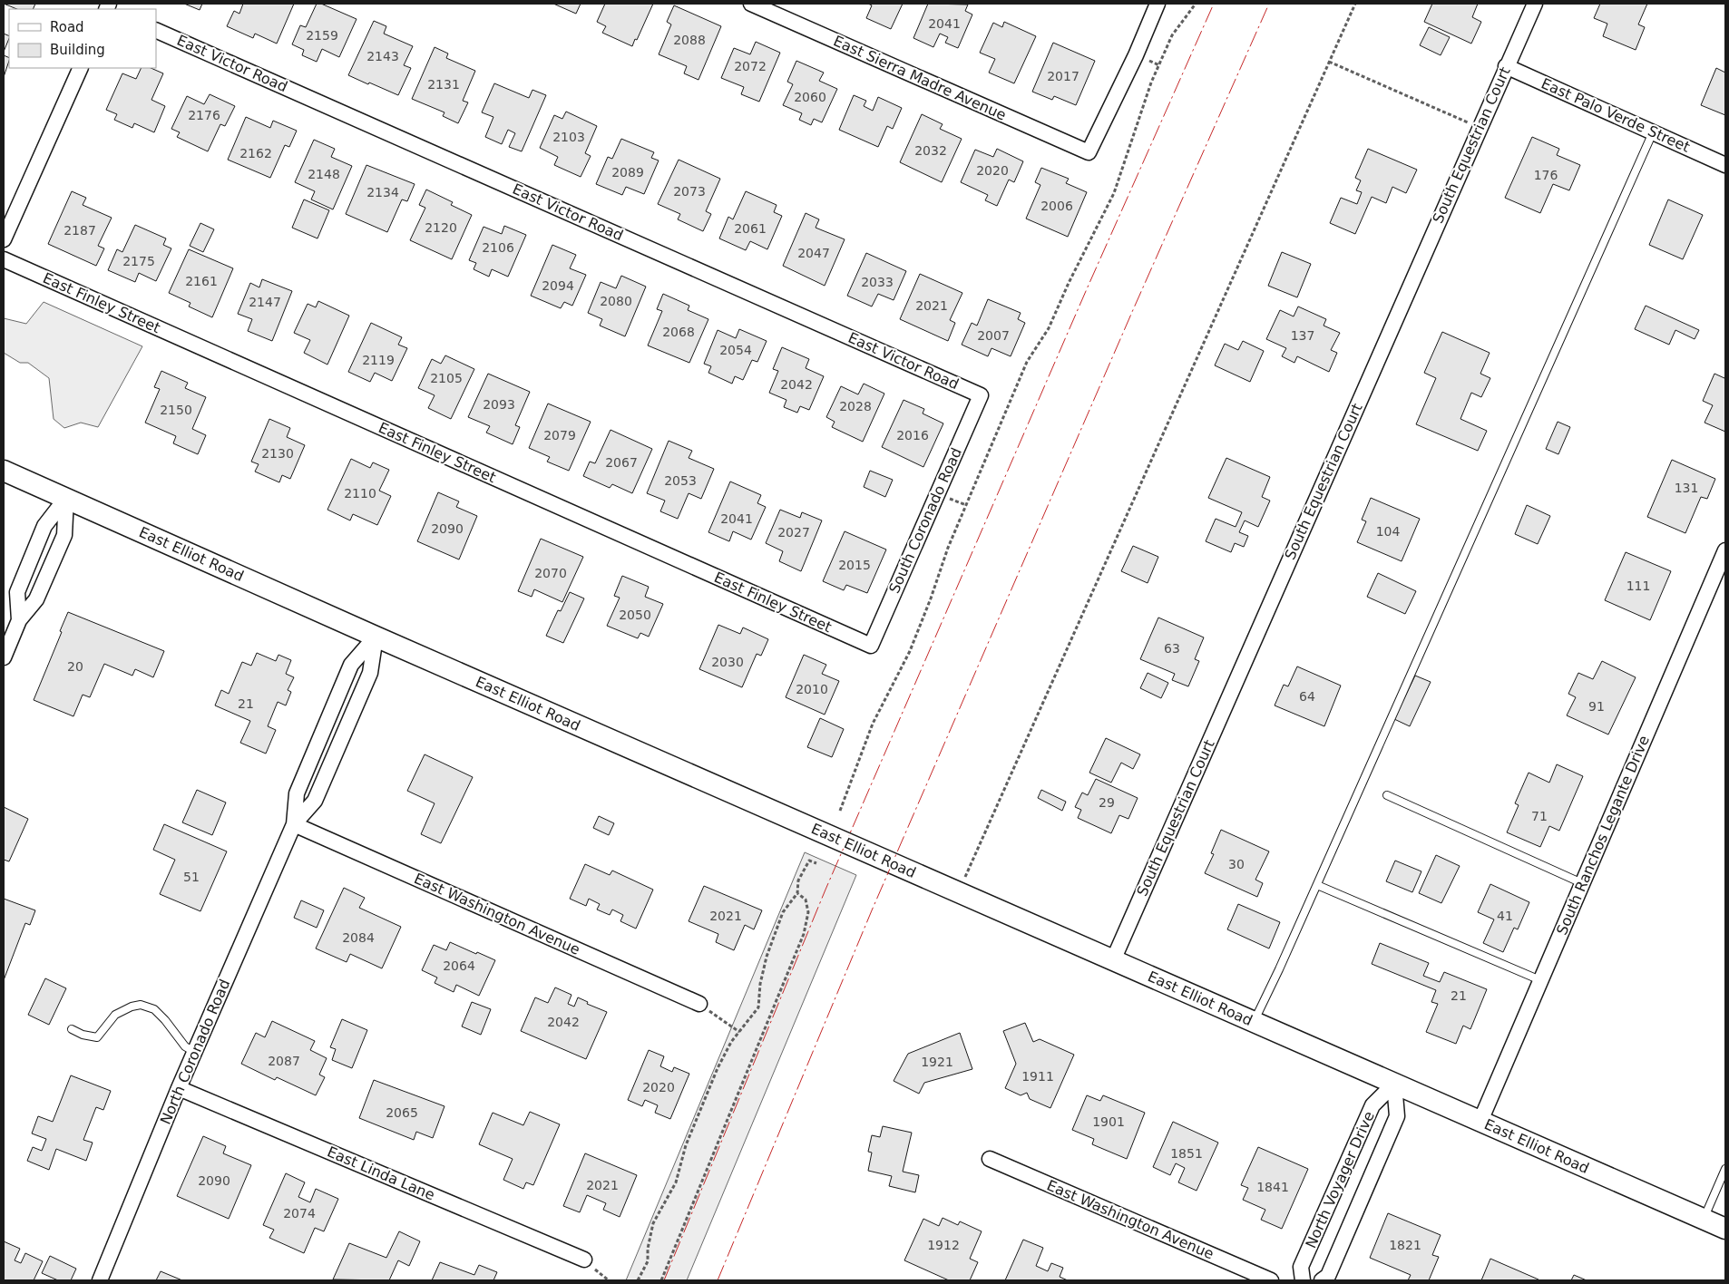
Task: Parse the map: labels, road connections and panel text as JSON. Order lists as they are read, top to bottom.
{
  "streets": {
    "main road": ["East Elliot Road"],
    "street": [
      "East Victor Road",
      "East Sierra Madre Avenue",
      "East Palo Verde Street",
      "South Equestrian Court",
      "East Finley Street",
      "South Coronado Road",
      "South Ranchos Legante Drive",
      "East Washington Avenue",
      "North Coronado Road",
      "East Linda Lane",
      "North Voyager Drive"
    ]
  },
  "crossings": [
    ["East Victor Road", "South Coronado Road"],
    ["East Palo Verde Street", "South Equestrian Court"],
    ["South Equestrian Court", "East Elliot Road"],
    ["East Finley Street", "South Coronado Road"],
    ["East Elliot Road", "South Ranchos Legante Drive"],
    ["East Elliot Road", "North Coronado Road"],
    ["East Elliot Road", "North Voyager Drive"],
    ["East Washington Avenue", "North Coronado Road"],
    ["North Coronado Road", "East Linda Lane"]
  ],
  "house_numbers": [
    "2041",
    "2159",
    "2088",
    "2143",
    "2072",
    "2017",
    "2131",
    "2060",
    "2176",
    "2103",
    "2032",
    "2162",
    "2020",
    "2089",
    "2148",
    "176",
    "2073",
    "2134",
    "2006",
    "2120",
    "2061",
    "2187",
    "2106",
    "2047",
    "2175",
    "2161",
    "2033",
    "2094",
    "2080",
    "2147",
    "2021",
    "2068",
    "2007",
    "137",
    "2054",
    "2119",
    "2105",
    "2042",
    "2093",
    "2028",
    "2150",
    "2079",
    "2016",
    "2130",
    "2067",
    "2053",
    "131",
    "2110",
    "2041",
    "2090",
    "104",
    "2027",
    "2015",
    "2070",
    "111",
    "2050",
    "63",
    "2030",
    "20",
    "2010",
    "64",
    "21",
    "91",
    "29",
    "71",
    "30",
    "51",
    "2021",
    "41",
    "2084",
    "2064",
    "21",
    "2042",
    "2087",
    "1921",
    "1911",
    "2020",
    "2065",
    "1901",
    "1851",
    "2090",
    "2021",
    "1841",
    "2074",
    "1912",
    "1821"
  ],
  "legend": ["Road", "Building"]
}
